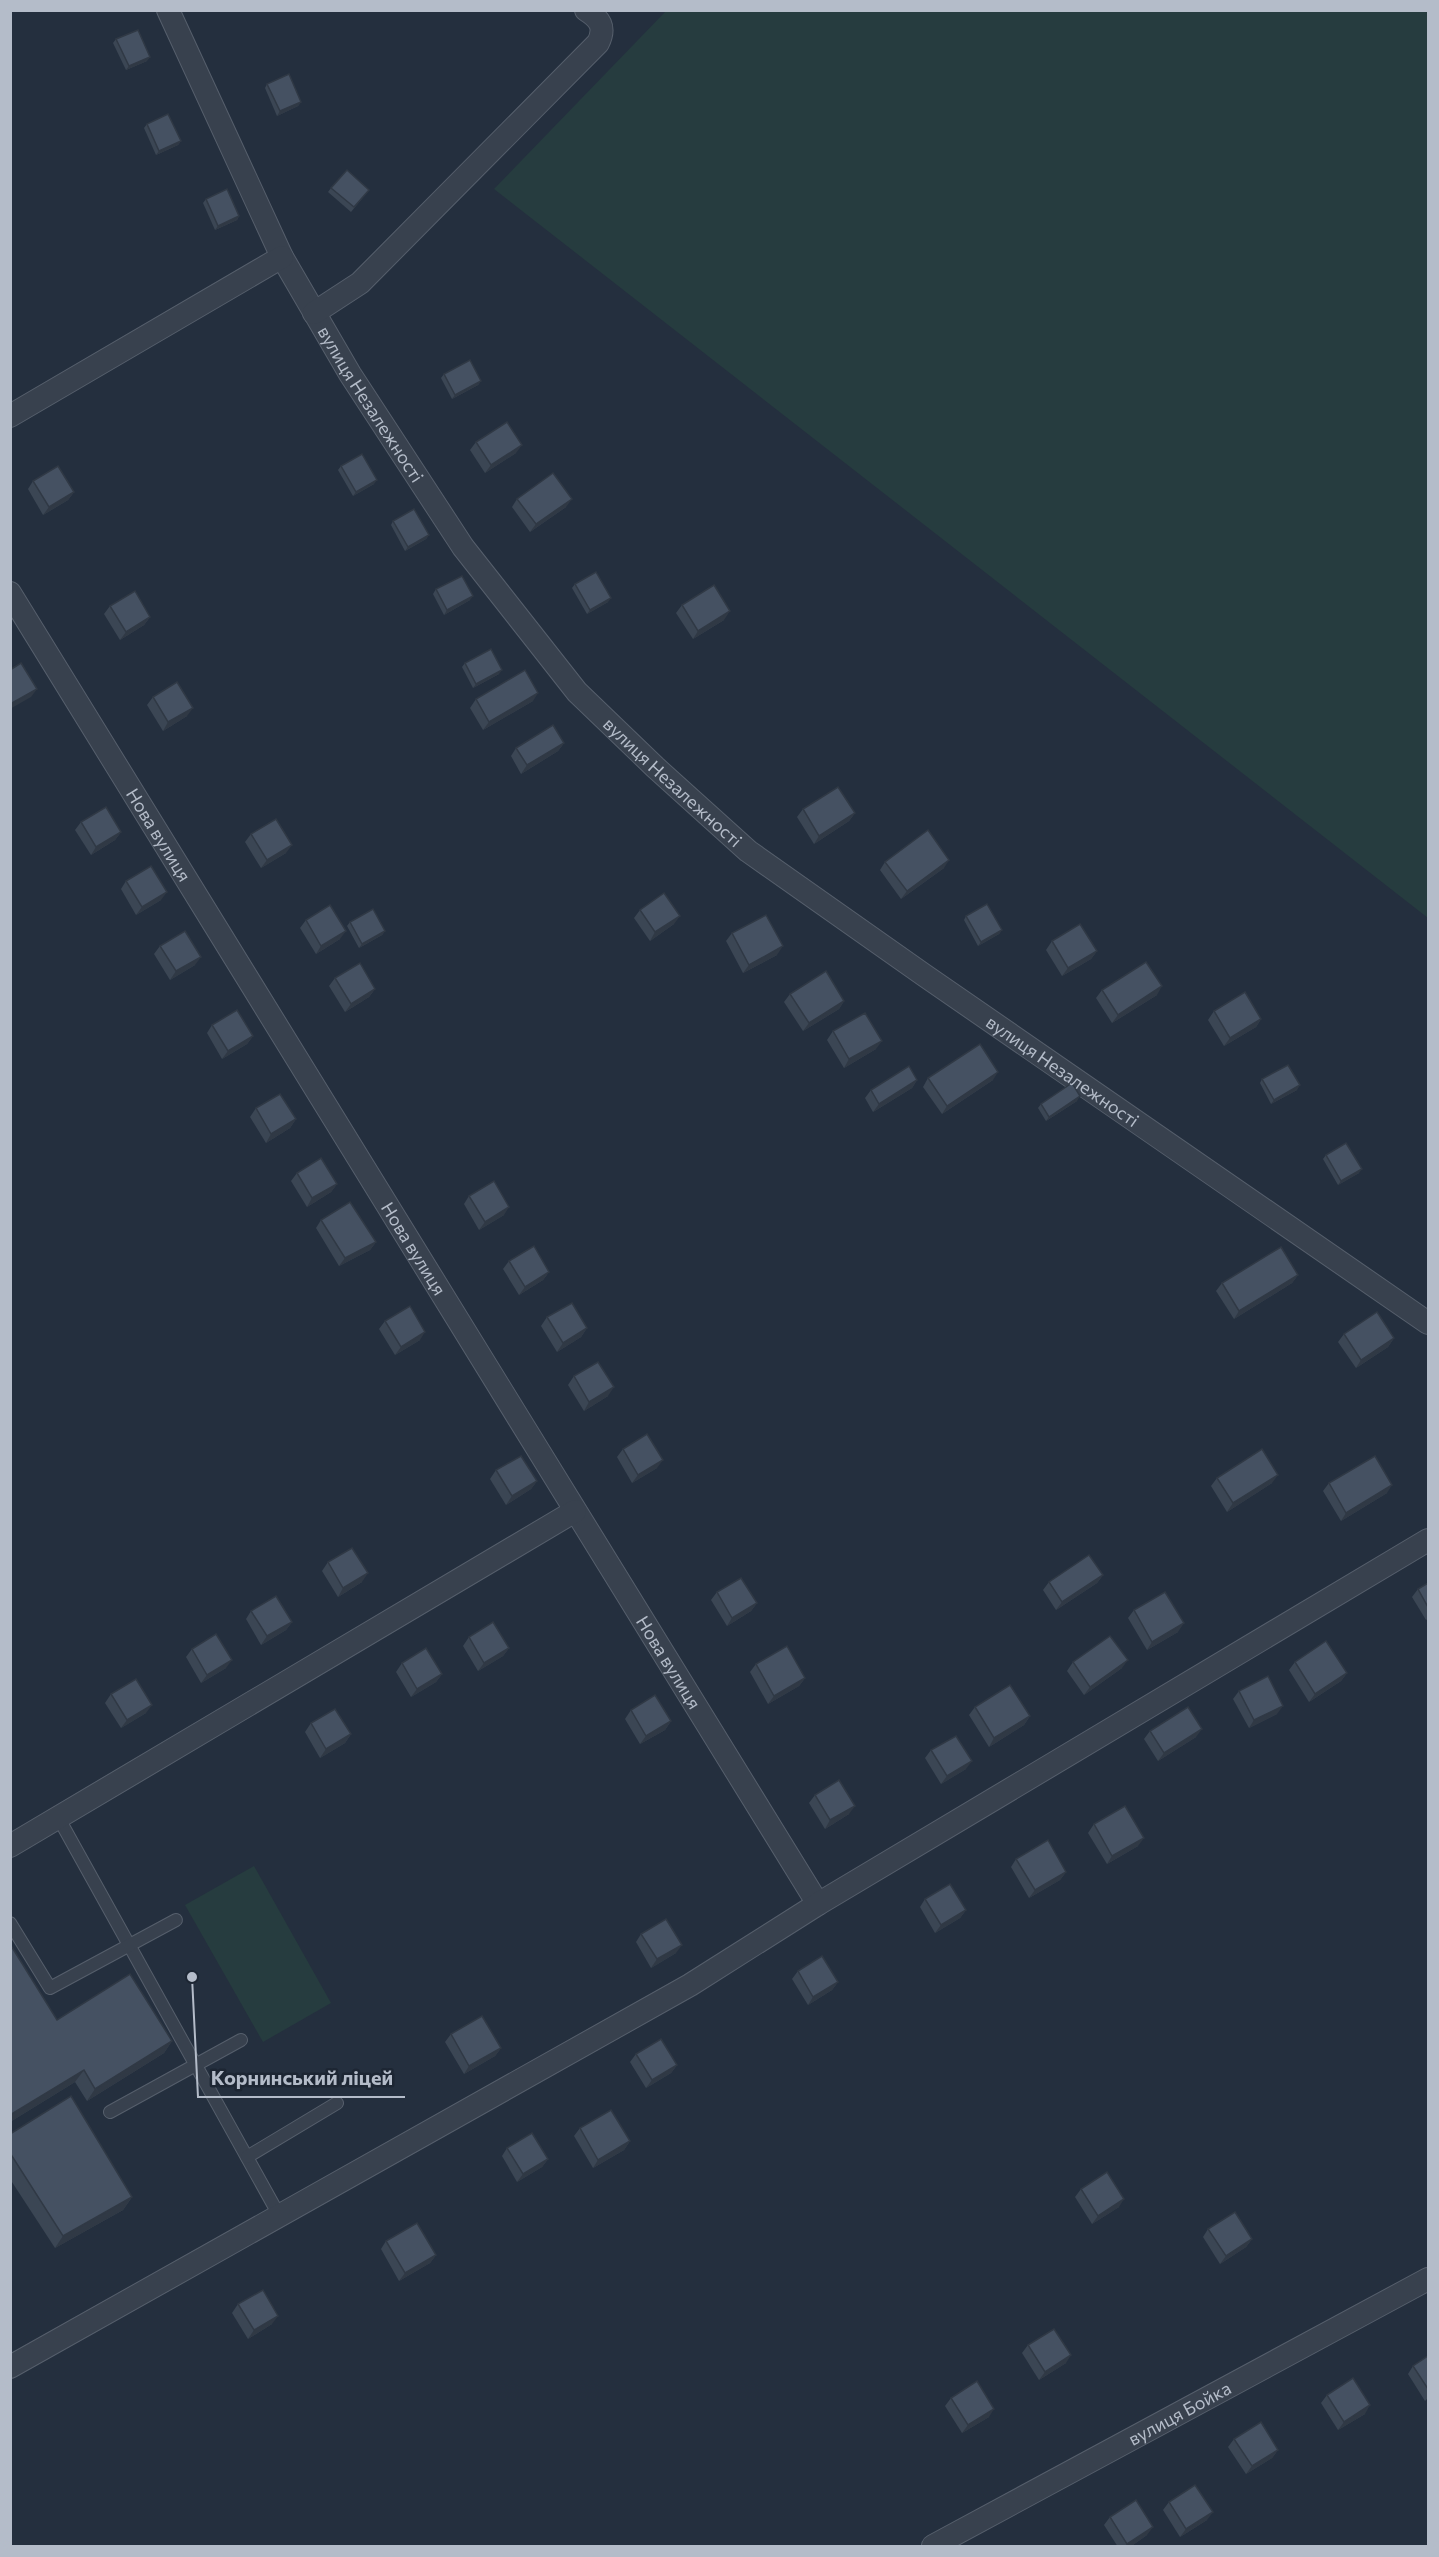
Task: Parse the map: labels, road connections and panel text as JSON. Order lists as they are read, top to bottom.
{
  "streets": {
    "street": ["вулиця Незалежності", "Нова вулиця", "вулиця Бойка"]
  },
  "places": ["Корнинський ліцей"]
}
